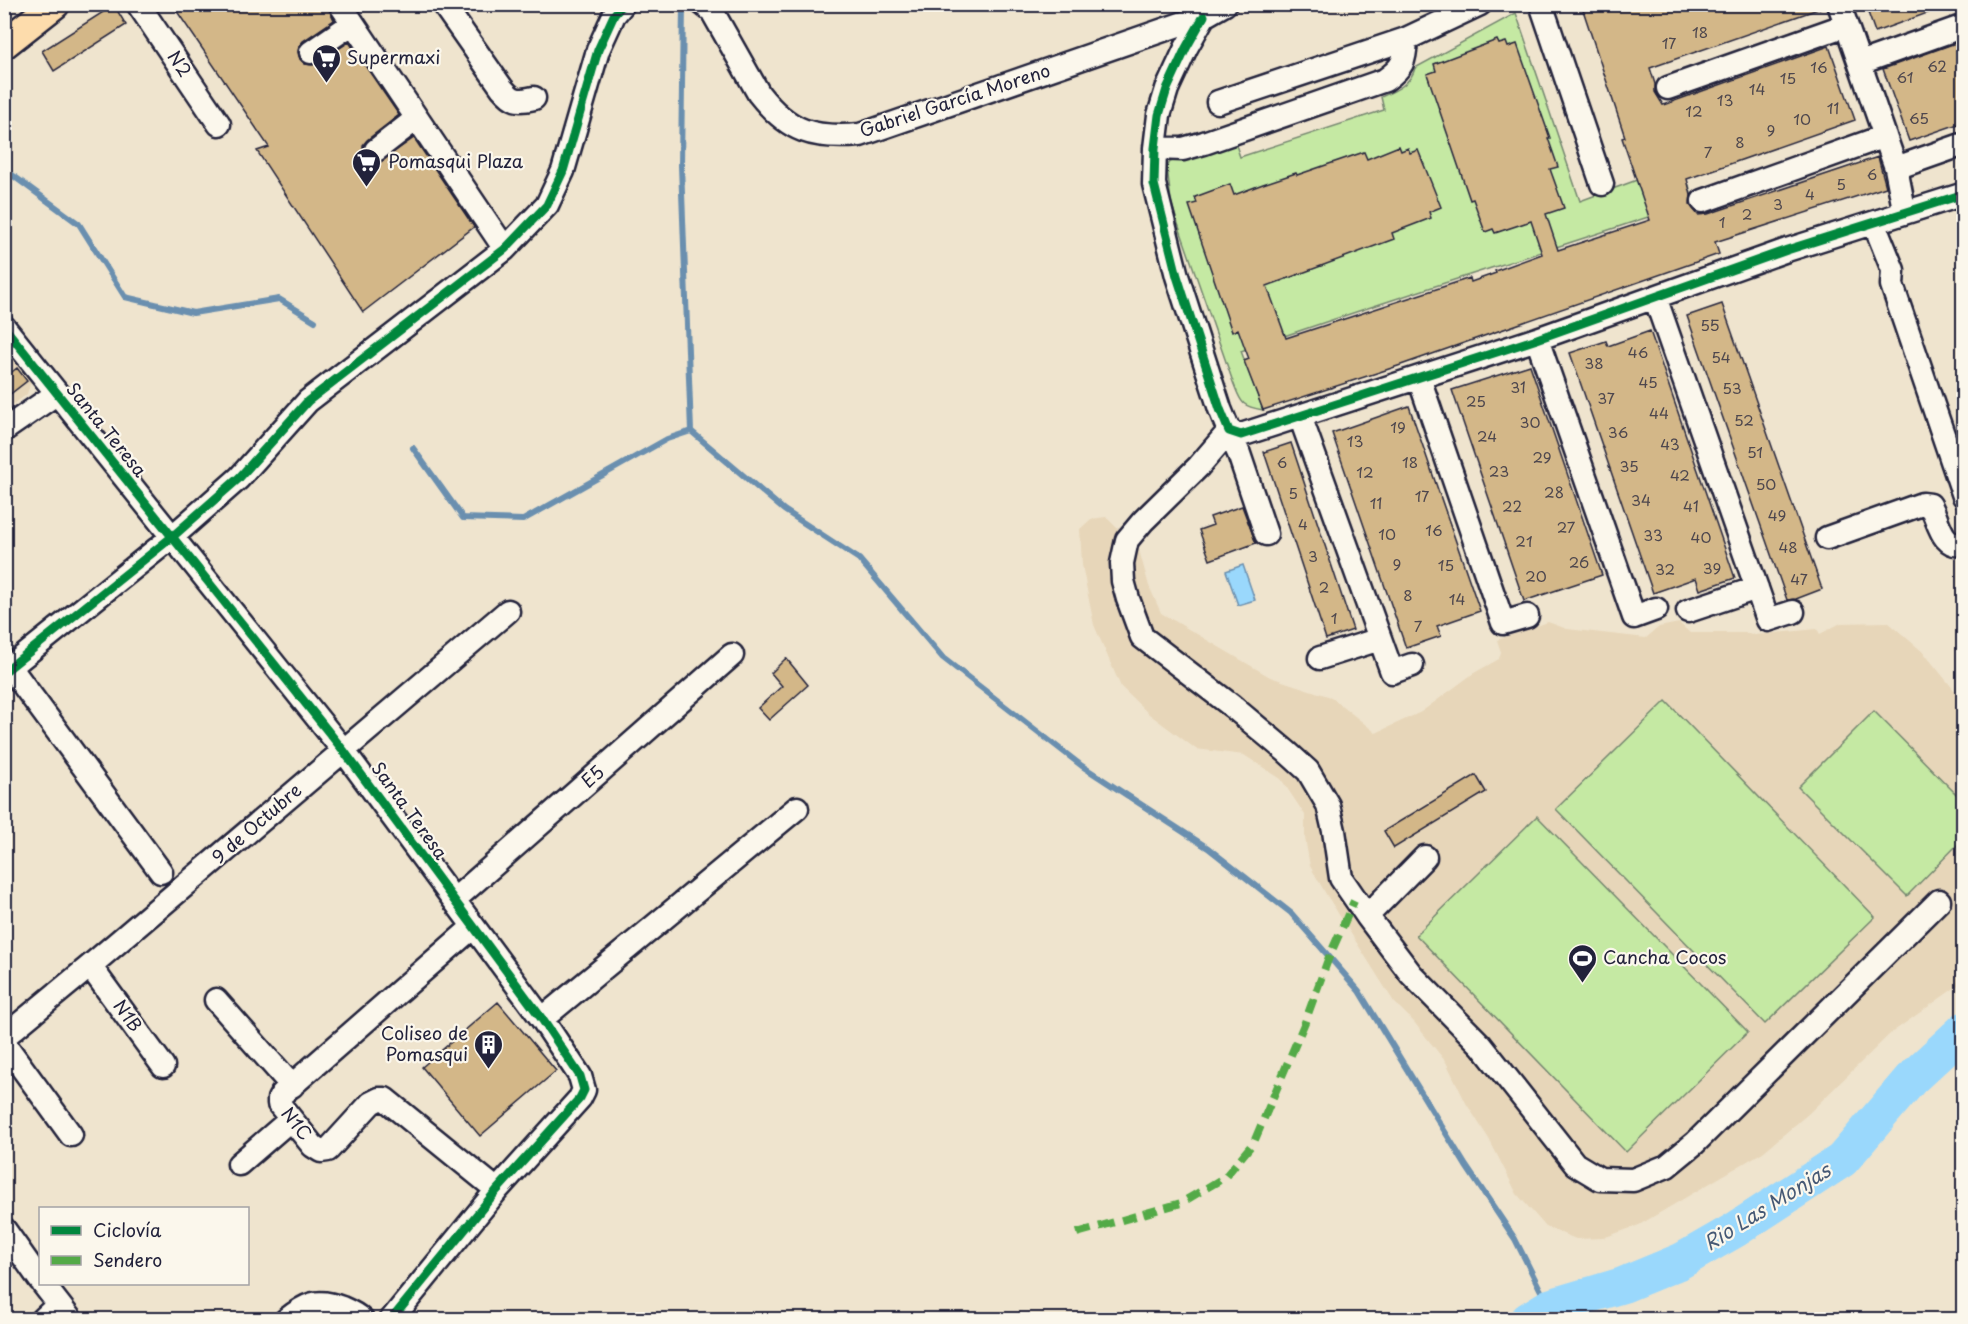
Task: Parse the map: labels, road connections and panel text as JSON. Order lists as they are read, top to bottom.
{
  "streets": {
    "street": [
      "N2",
      "Gabriel García Moreno",
      "Santa Teresa",
      "E5",
      "9 de Octubre",
      "N1B",
      "N1C"
    ]
  },
  "crossings": [
    ["Santa Teresa", "E5"],
    ["Santa Teresa", "9 de Octubre"],
    ["Santa Teresa", "N1C"],
    ["9 de Octubre", "N1B"]
  ],
  "water": ["Rio Las Monjas"],
  "places": {
    "supermarket": ["Supermaxi", "Pomasqui Plaza"],
    "sports": ["Cancha Cocos"],
    "building": ["Coliseo de Pomasqui"]
  },
  "house_numbers": [
    "18",
    "17",
    "62",
    "16",
    "61",
    "15",
    "14",
    "13",
    "11",
    "12",
    "65",
    "10",
    "9",
    "8",
    "7",
    "6",
    "5",
    "4",
    "3",
    "2",
    "1",
    "55",
    "46",
    "54",
    "38",
    "45",
    "31",
    "53",
    "37",
    "25",
    "44",
    "52",
    "30",
    "19",
    "36",
    "24",
    "13",
    "43",
    "51",
    "29",
    "6",
    "18",
    "35",
    "23",
    "12",
    "42",
    "50",
    "28",
    "5",
    "17",
    "34",
    "11",
    "22",
    "41",
    "49",
    "4",
    "27",
    "16",
    "10",
    "33",
    "40",
    "21",
    "48",
    "3",
    "26",
    "9",
    "15",
    "39",
    "32",
    "20",
    "47",
    "2",
    "8",
    "14",
    "1",
    "7"
  ],
  "legend": ["Ciclovía", "Sendero"]
}
